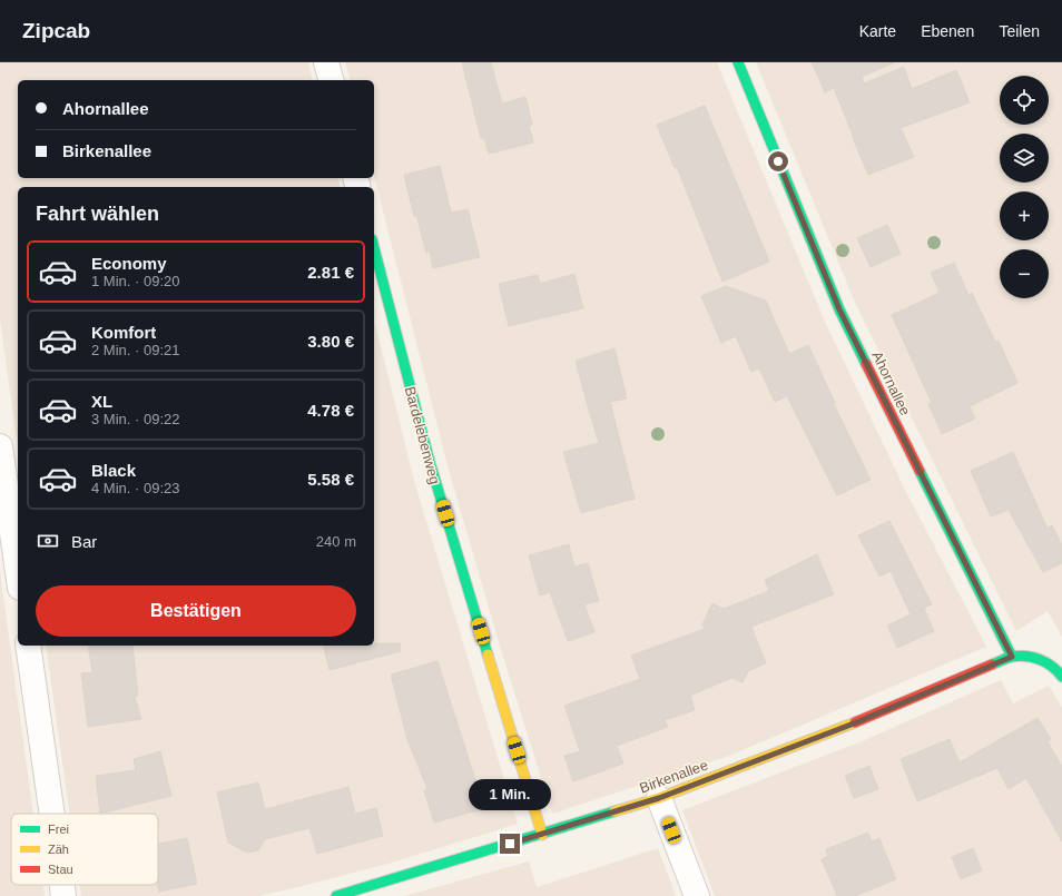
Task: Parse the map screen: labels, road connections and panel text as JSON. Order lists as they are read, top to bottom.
{
  "streets": {
    "street": ["Ahornallee", "Bardelebenweg", "Birkenallee"]
  },
  "crossings": [
    ["Ahornallee", "Birkenallee"],
    ["Bardelebenweg", "Birkenallee"]
  ],
  "legend": ["Frei", "Zäh", "Stau"],
  "page": {
    "header": "Zipcab",
    "nav": ["Karte", "Ebenen", "Teilen"],
    "map_buttons": ["+", "−"],
    "banner": ["Ahornallee", "Birkenallee"],
    "heading": "Fahrt wählen",
    "list": [
      {
        "name": "Economy",
        "note": "1 Min. · 09:20",
        "value": "2.81 €"
      },
      {
        "name": "Komfort",
        "note": "2 Min. · 09:21",
        "value": "3.80 €"
      },
      {
        "name": "XL",
        "note": "3 Min. · 09:22",
        "value": "4.78 €"
      },
      {
        "name": "Black",
        "note": "4 Min. · 09:23",
        "value": "5.58 €"
      }
    ],
    "pay": ["Bar", "240 m"],
    "buttons": "Bestätigen",
    "bubble": "1 Min."
  }
}
